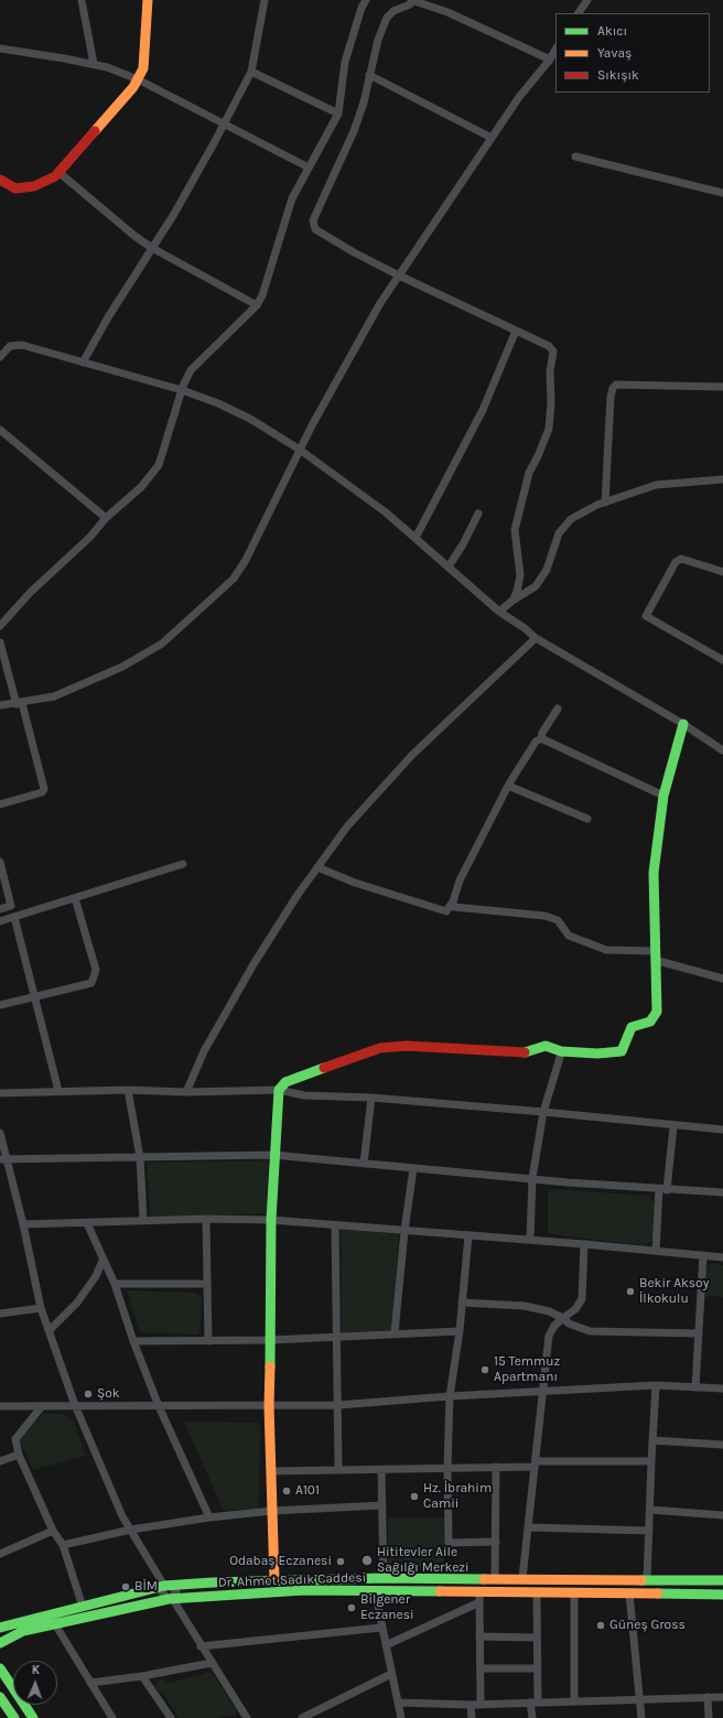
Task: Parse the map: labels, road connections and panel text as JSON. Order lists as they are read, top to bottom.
{
  "streets": {
    "main road": ["Dr. Ahmet Sadık Caddesi"]
  },
  "places": [
    "Bekir Aksoy İlkokulu",
    "15 Temmuz Apartmanı",
    "Şok",
    "A101",
    "Hz. İbrahim Camii",
    "Hititevler Aile Sağılğı Merkezi",
    "Odabaş Eczanesi",
    "BİM",
    "Bilgener Eczanesi",
    "Güneş Gross"
  ],
  "legend": ["Akıcı", "Yavaş", "Sıkışık"],
  "north": "top"
}
